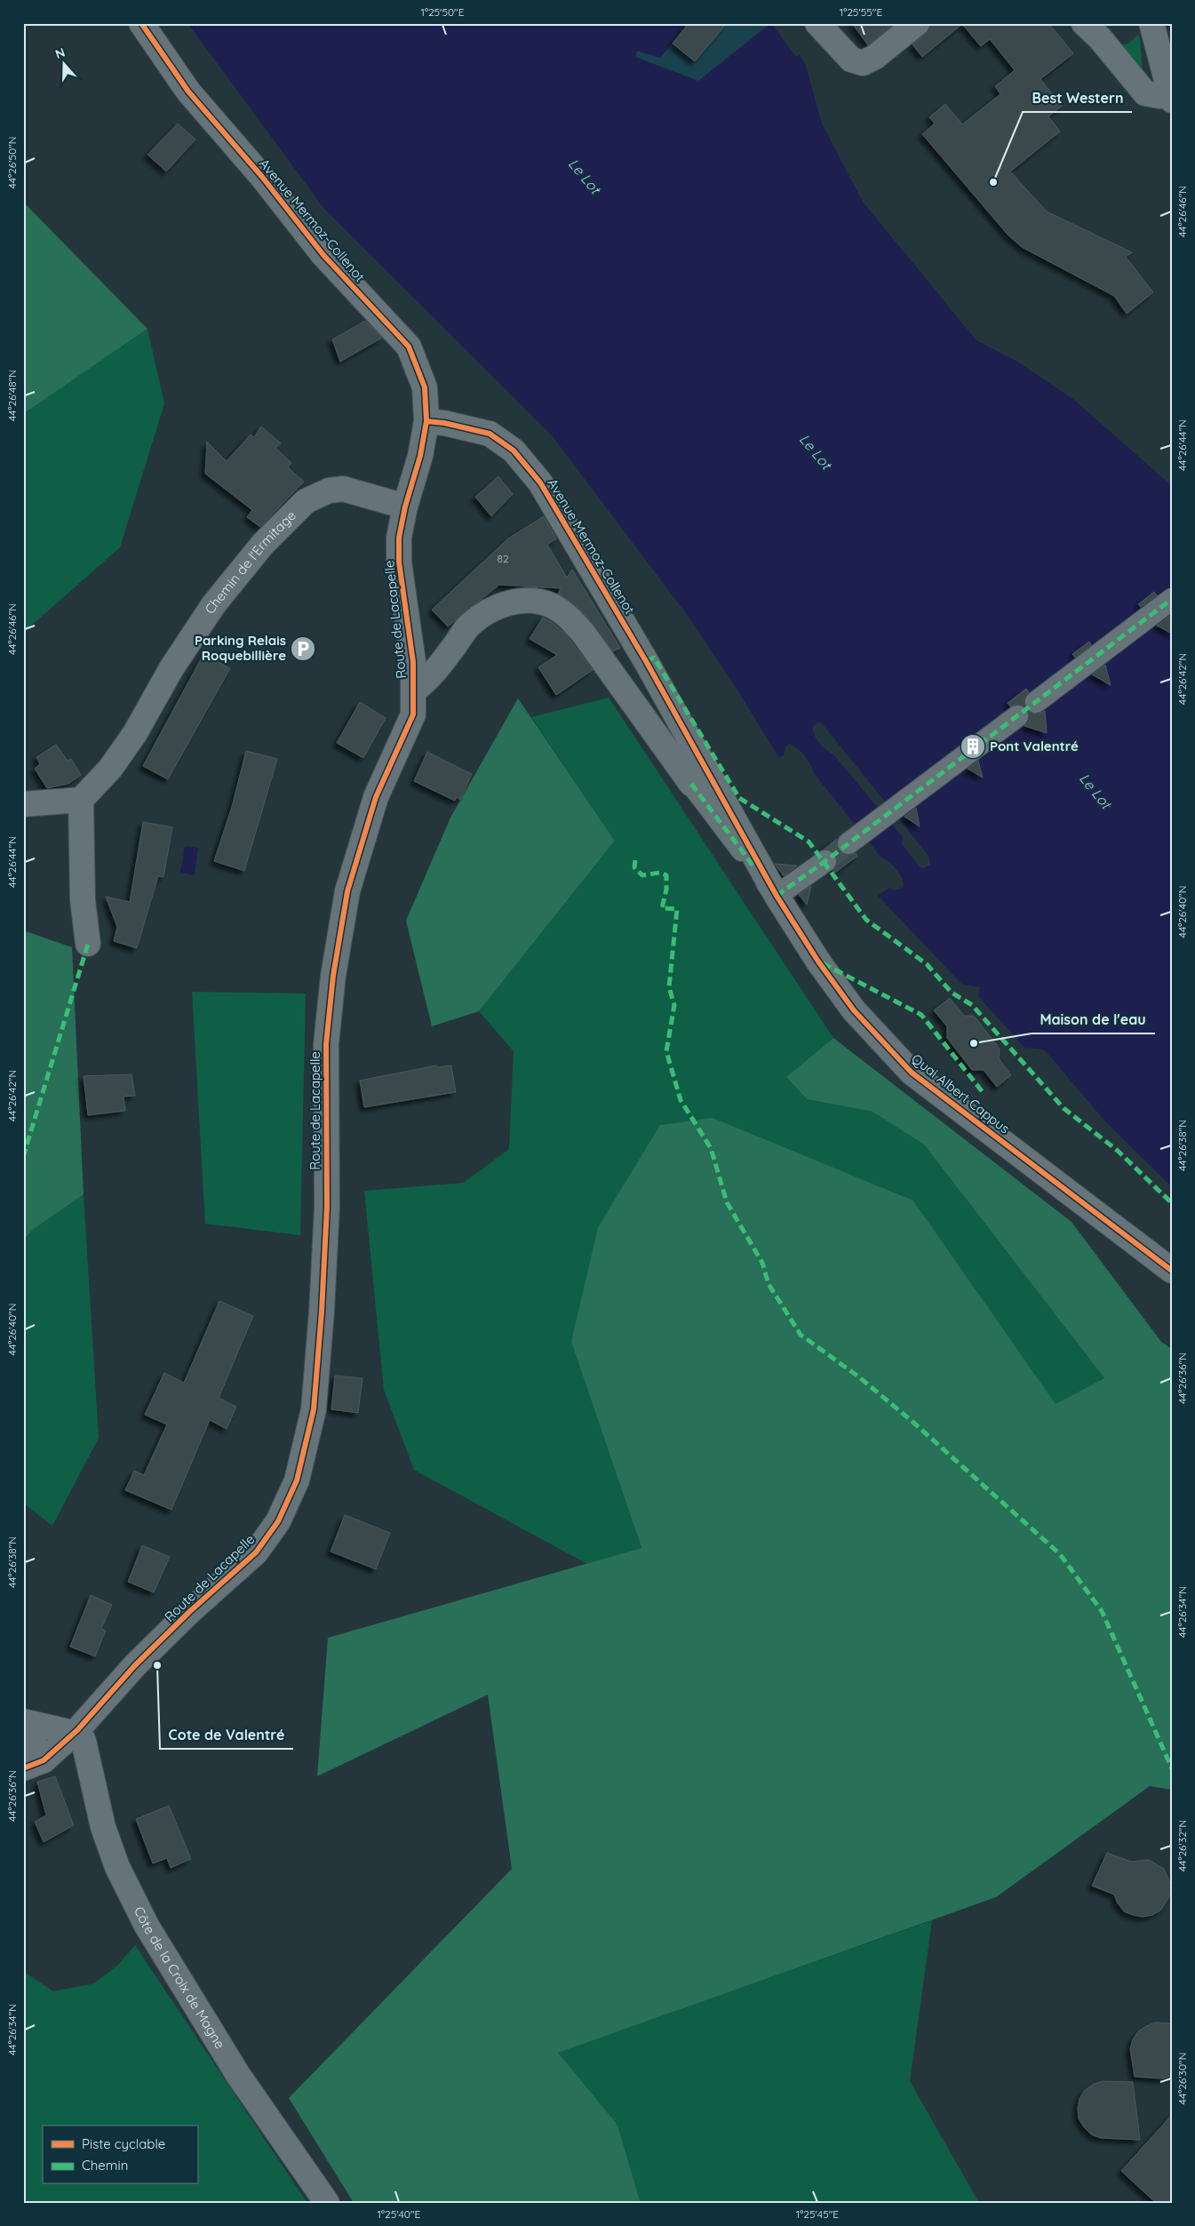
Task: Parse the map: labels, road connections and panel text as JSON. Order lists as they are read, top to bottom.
{
  "streets": {
    "street": [
      "Avenue Mermoz-Collenot",
      "Chemin de l'Ermitage",
      "Route de Lacapelle",
      "Quai Albert Cappus",
      "Côte de la Croix de Magne"
    ]
  },
  "crossings": [
    ["Avenue Mermoz-Collenot", "Route de Lacapelle"],
    ["Avenue Mermoz-Collenot", "Quai Albert Cappus"],
    ["Chemin de l'Ermitage", "Route de Lacapelle"],
    ["Route de Lacapelle", "Quai Albert Cappus"],
    ["Route de Lacapelle", "Côte de la Croix de Magne"]
  ],
  "water": ["Le Lot"],
  "places": {
    "other": ["Best Western", "Maison de l'eau", "Cote de Valentré"],
    "parking": ["Parking Relais Roquebillière"],
    "building": ["Pont Valentré"]
  },
  "house_numbers": ["82"],
  "legend": ["Piste cyclable", "Chemin"],
  "north": "top",
  "coordinates": [
    "1°25'50\"E",
    "1°25'55\"E",
    "44°26'50\"N",
    "44°26'46\"N",
    "44°26'48\"N",
    "44°26'44\"N",
    "44°26'42\"N",
    "44°26'40\"N",
    "44°26'38\"N",
    "44°26'36\"N",
    "44°26'34\"N",
    "44°26'32\"N",
    "44°26'30\"N",
    "1°25'40\"E",
    "1°25'45\"E"
  ]
}
